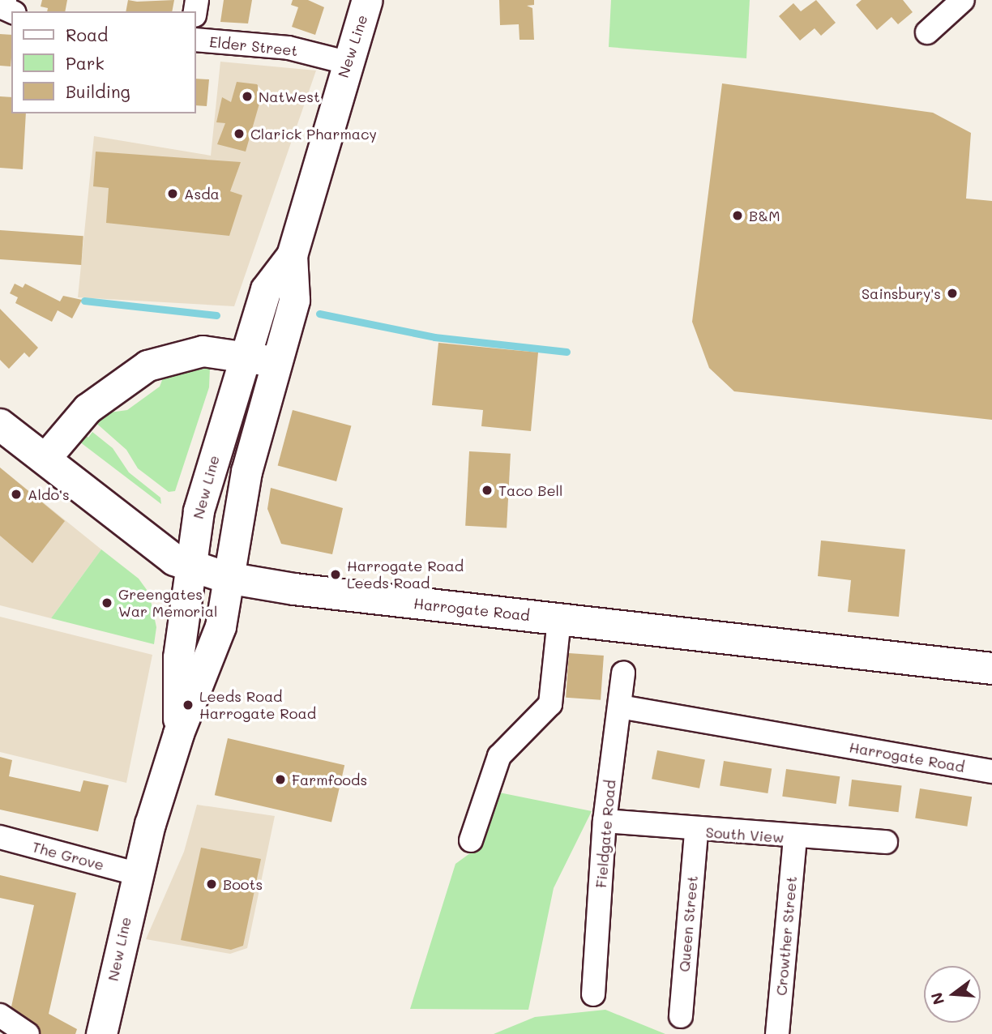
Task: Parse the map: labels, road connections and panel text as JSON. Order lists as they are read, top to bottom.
{
  "streets": {
    "highway": ["Harrogate Road"],
    "main road": ["New Line"],
    "street": [
      "Elder Street",
      "Fieldgate Road",
      "South View",
      "The Grove",
      "Queen Street",
      "Crowther Street"
    ]
  },
  "crossings": [
    ["Elder Street", "New Line"],
    ["New Line", "Harrogate Road"],
    ["New Line", "The Grove"],
    ["Harrogate Road", "Fieldgate Road"],
    ["Fieldgate Road", "South View"],
    ["South View", "Queen Street"],
    ["South View", "Crowther Street"]
  ],
  "places": [
    "NatWest",
    "Clarick Pharmacy",
    "Asda",
    "B&M",
    "Sainsbury's",
    "Taco Bell",
    "Aldo's",
    "Harrogate Road Leeds Road",
    "Greengates War Memorial",
    "Leeds Road Harrogate Road",
    "Farmfoods",
    "Boots"
  ],
  "legend": ["Road", "Park", "Building"],
  "north": "left"
}
